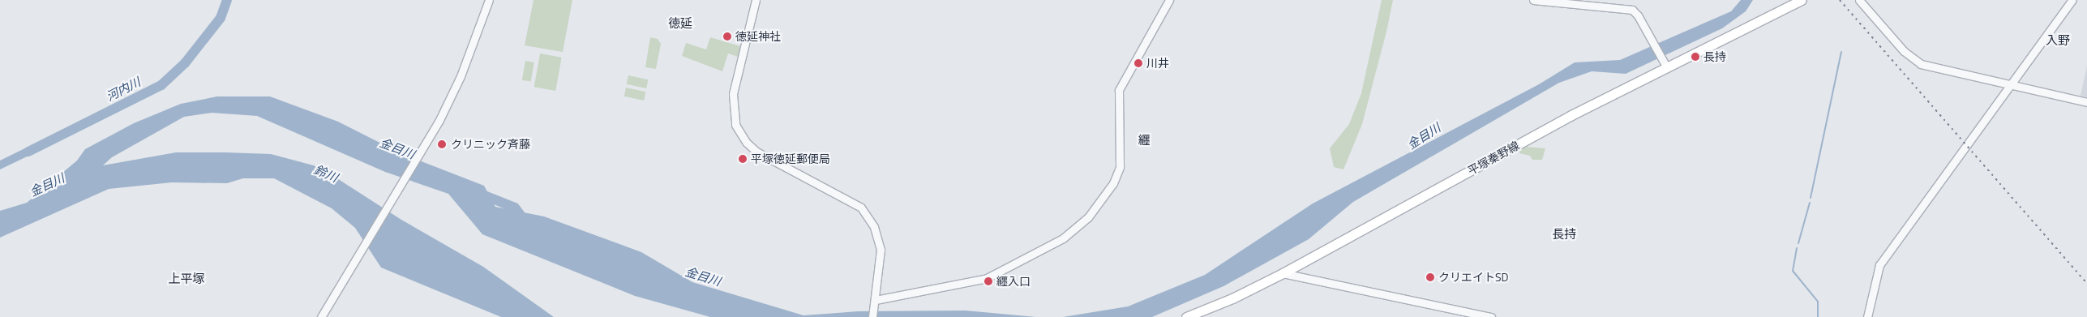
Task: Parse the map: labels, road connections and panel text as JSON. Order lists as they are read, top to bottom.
{
  "streets": {
    "main road": ["平塚秦野線"]
  },
  "districts": [
    "徳延",
    "入野",
    "纒",
    "長持",
    "上平塚"
  ],
  "water": ["河内川", "金目川", "鈴川"],
  "places": [
    "徳延神社",
    "長持",
    "川井",
    "クリニック斉藤",
    "平塚徳延郵便局",
    "クリエイトSD",
    "纒入口"
  ]
}
